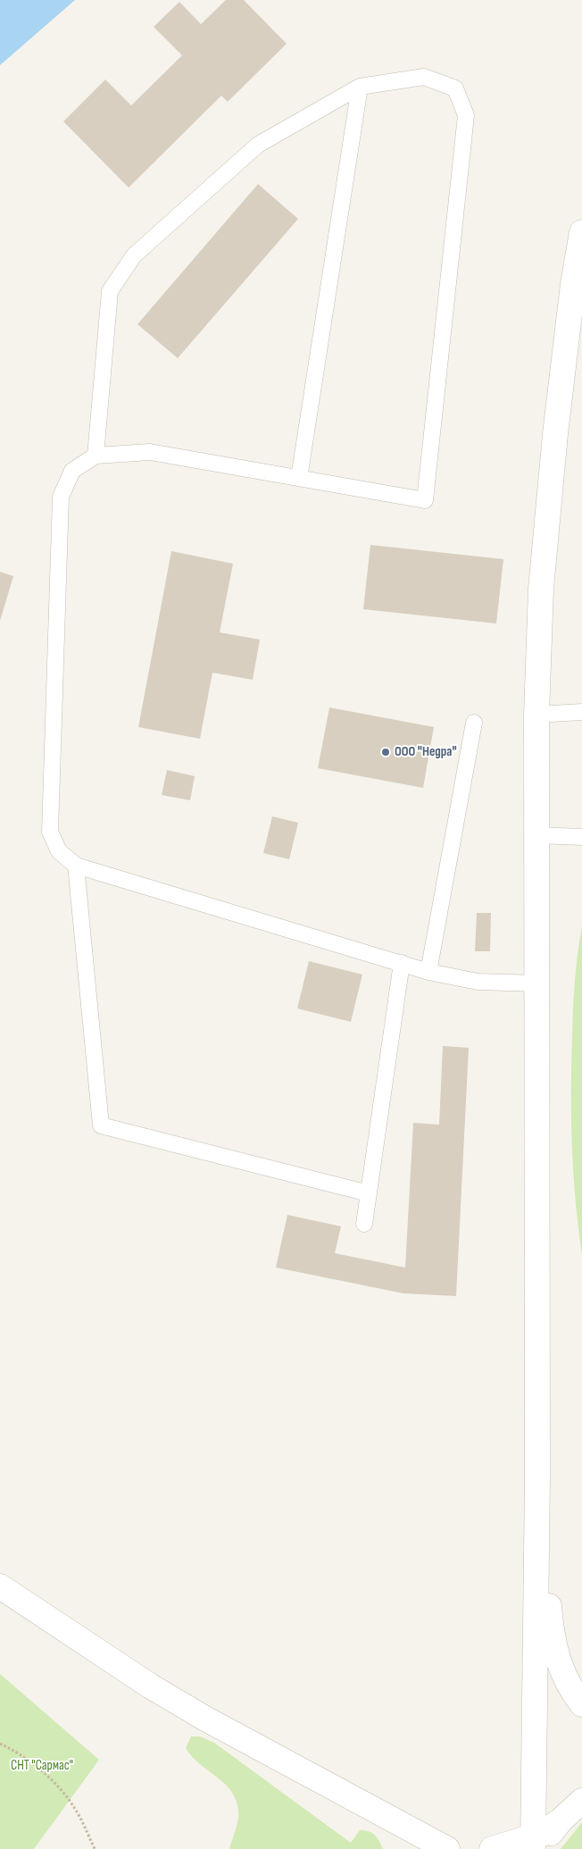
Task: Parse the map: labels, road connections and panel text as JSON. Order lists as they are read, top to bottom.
{
  "parks": ["СНТ \"Сармас\""],
  "places": ["ООО \"Недра\""]
}
